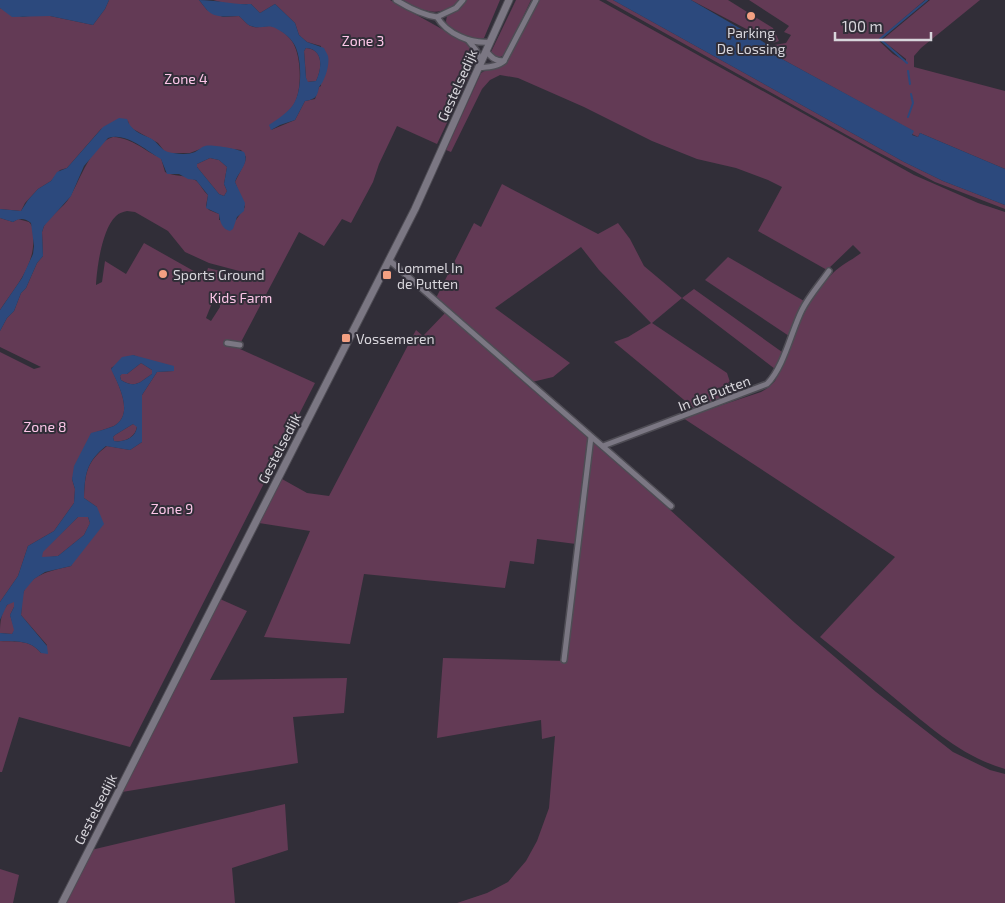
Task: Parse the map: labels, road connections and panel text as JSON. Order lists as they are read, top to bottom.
{
  "streets": {
    "main road": ["Gestelsedijk"],
    "street": ["In de Putten"]
  },
  "parks": [
    "Zone 3",
    "Zone 4",
    "Kids Farm",
    "Zone 8",
    "Zone 9"
  ],
  "places": {
    "other": ["Parking De Lossing", "Sports Ground"],
    "transit": ["Lommel In de Putten", "Vossemeren"]
  },
  "scale_bar": "100 m"
}
